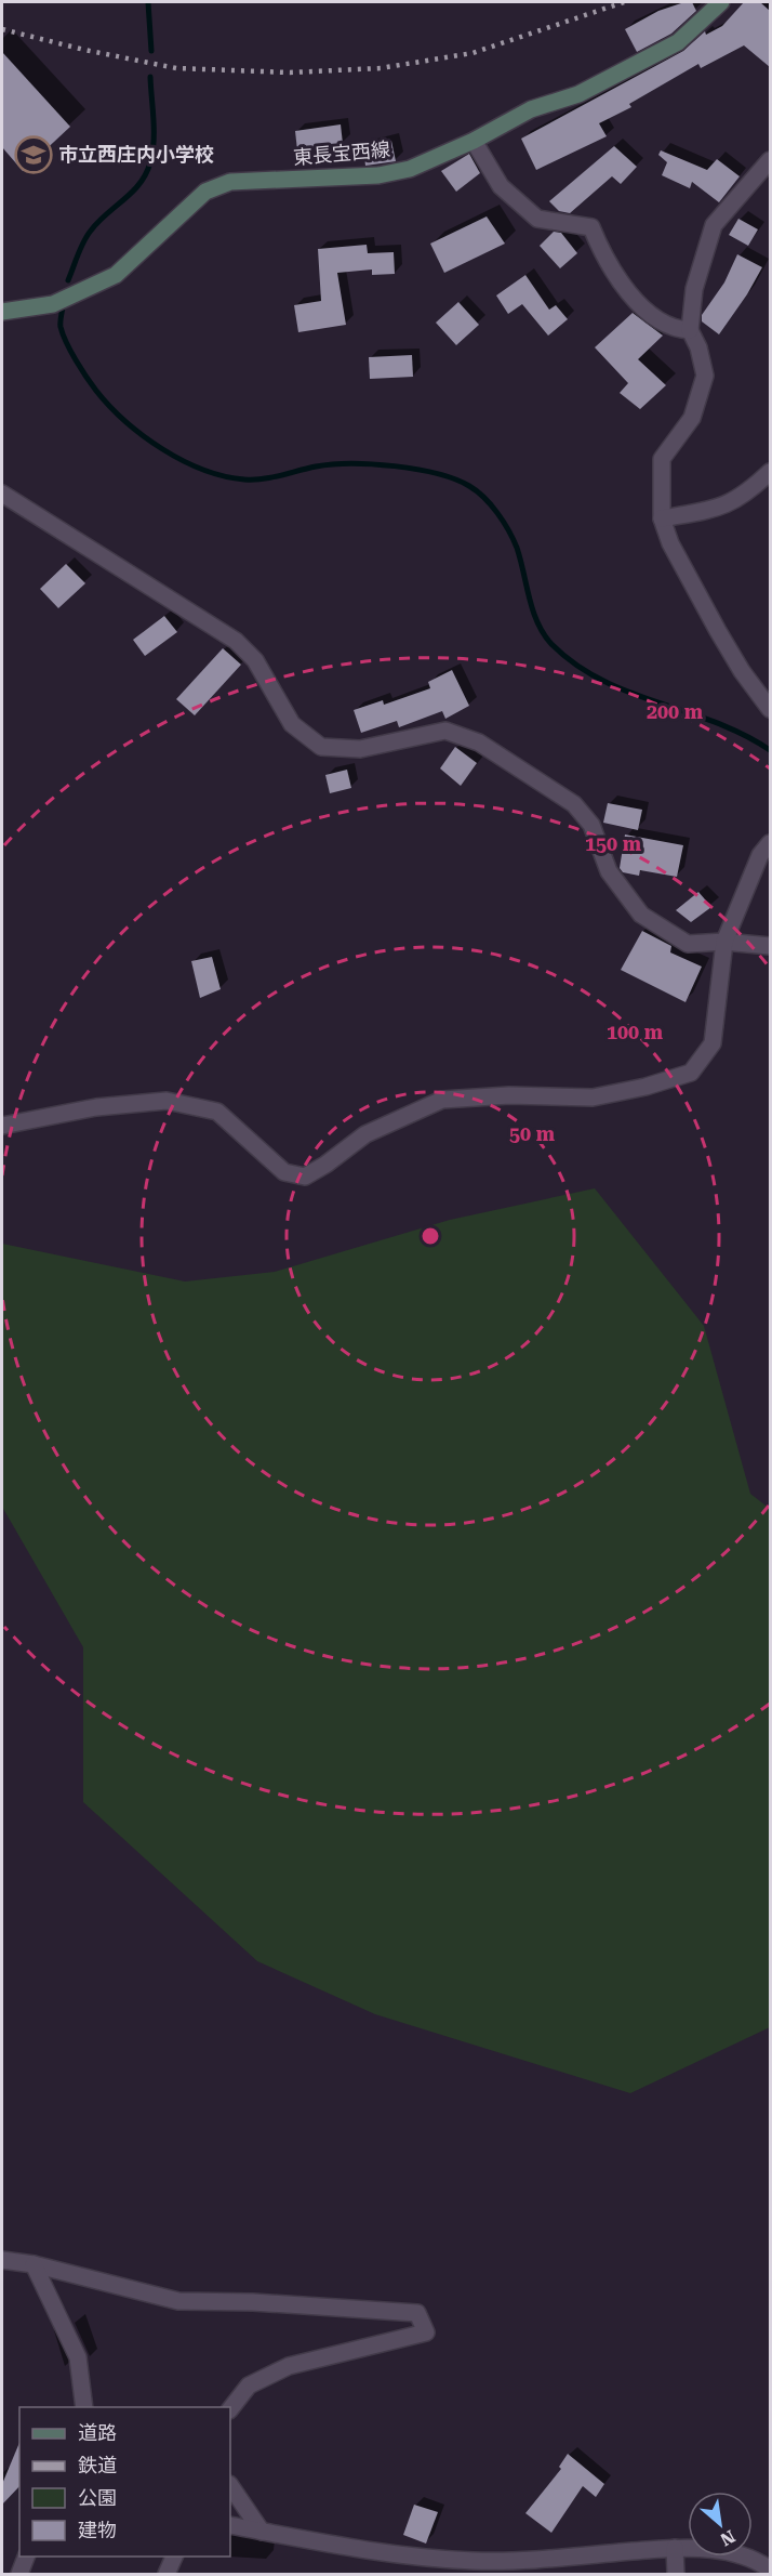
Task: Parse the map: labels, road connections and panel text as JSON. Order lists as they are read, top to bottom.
{
  "streets": {
    "main road": ["東長宝西線"]
  },
  "places": {
    "school or university": ["市立西庄内小学校"]
  },
  "legend": [
    "道路",
    "鉄道",
    "公園",
    "建物"
  ],
  "north": "bottom right",
  "rings": [
    "200 m",
    "150 m",
    "100 m",
    "50 m"
  ]
}
